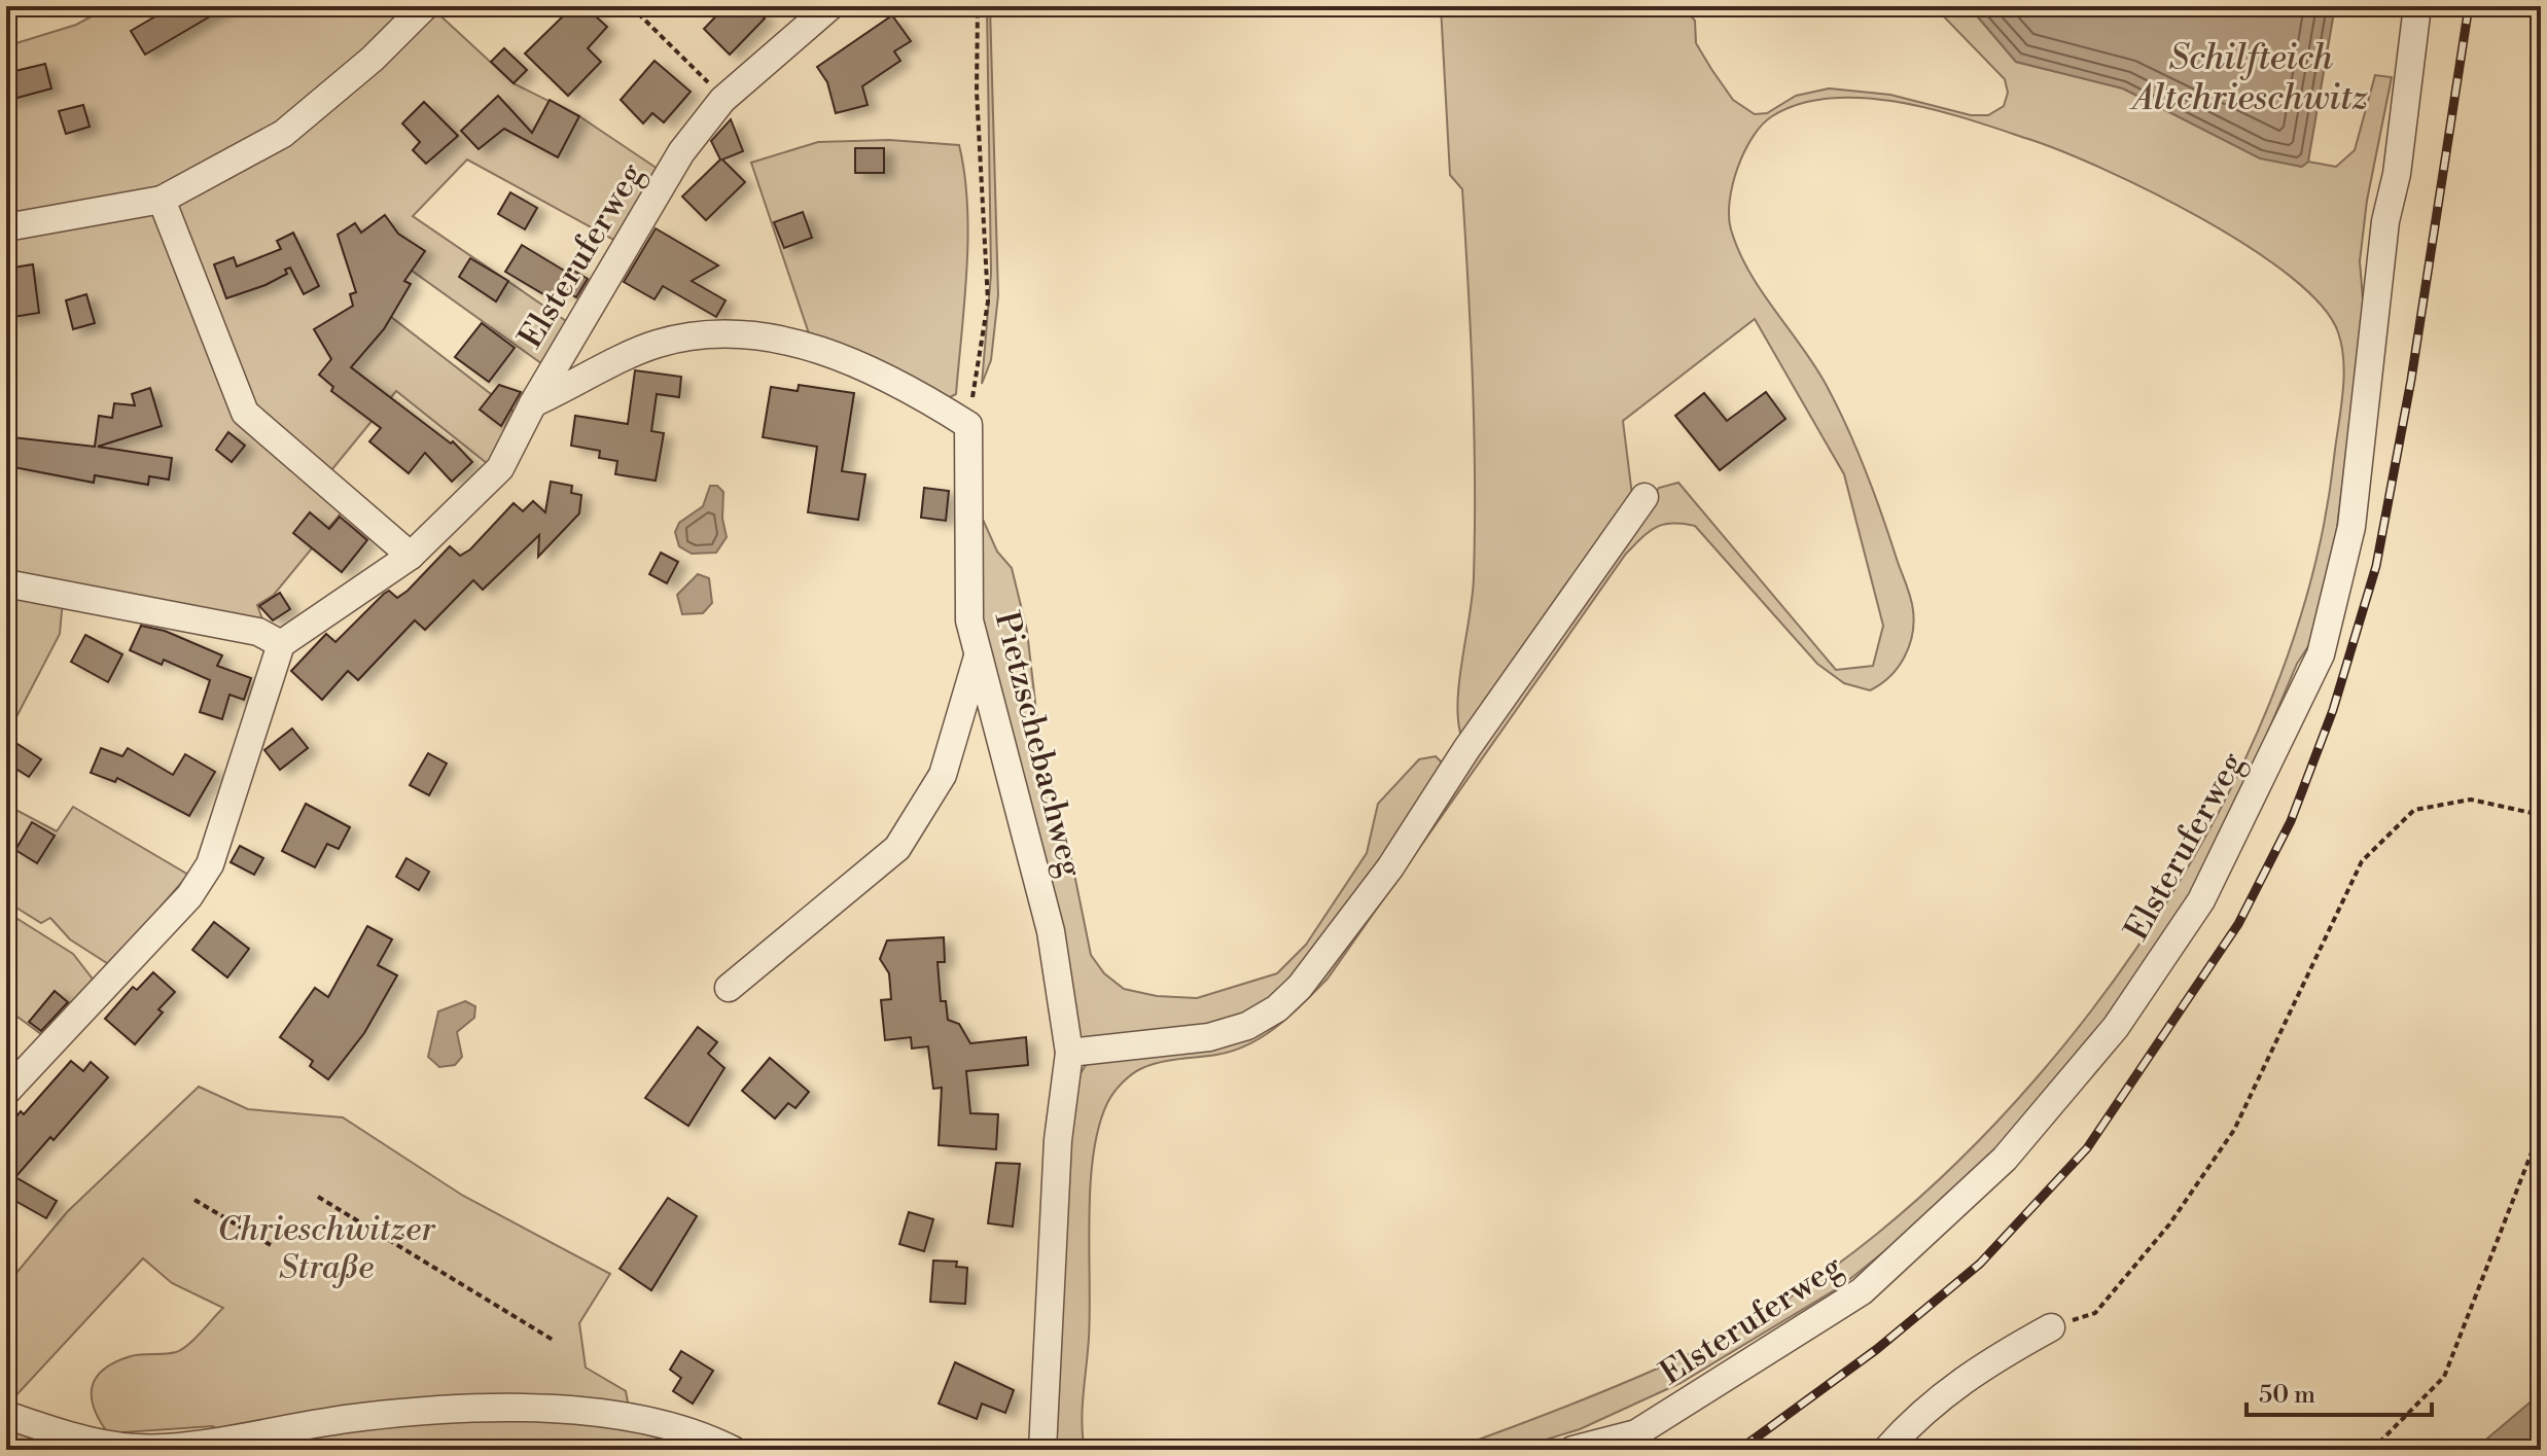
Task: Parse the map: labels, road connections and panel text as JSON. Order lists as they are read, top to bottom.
{
  "streets": {
    "street": ["Elsteruferweg", "Pietzschebachweg"]
  },
  "water": ["Schilfteich Altchrieschwitz"],
  "parks": ["Chrieschwitzer Straße"],
  "scale_bar": "50 m"
}
